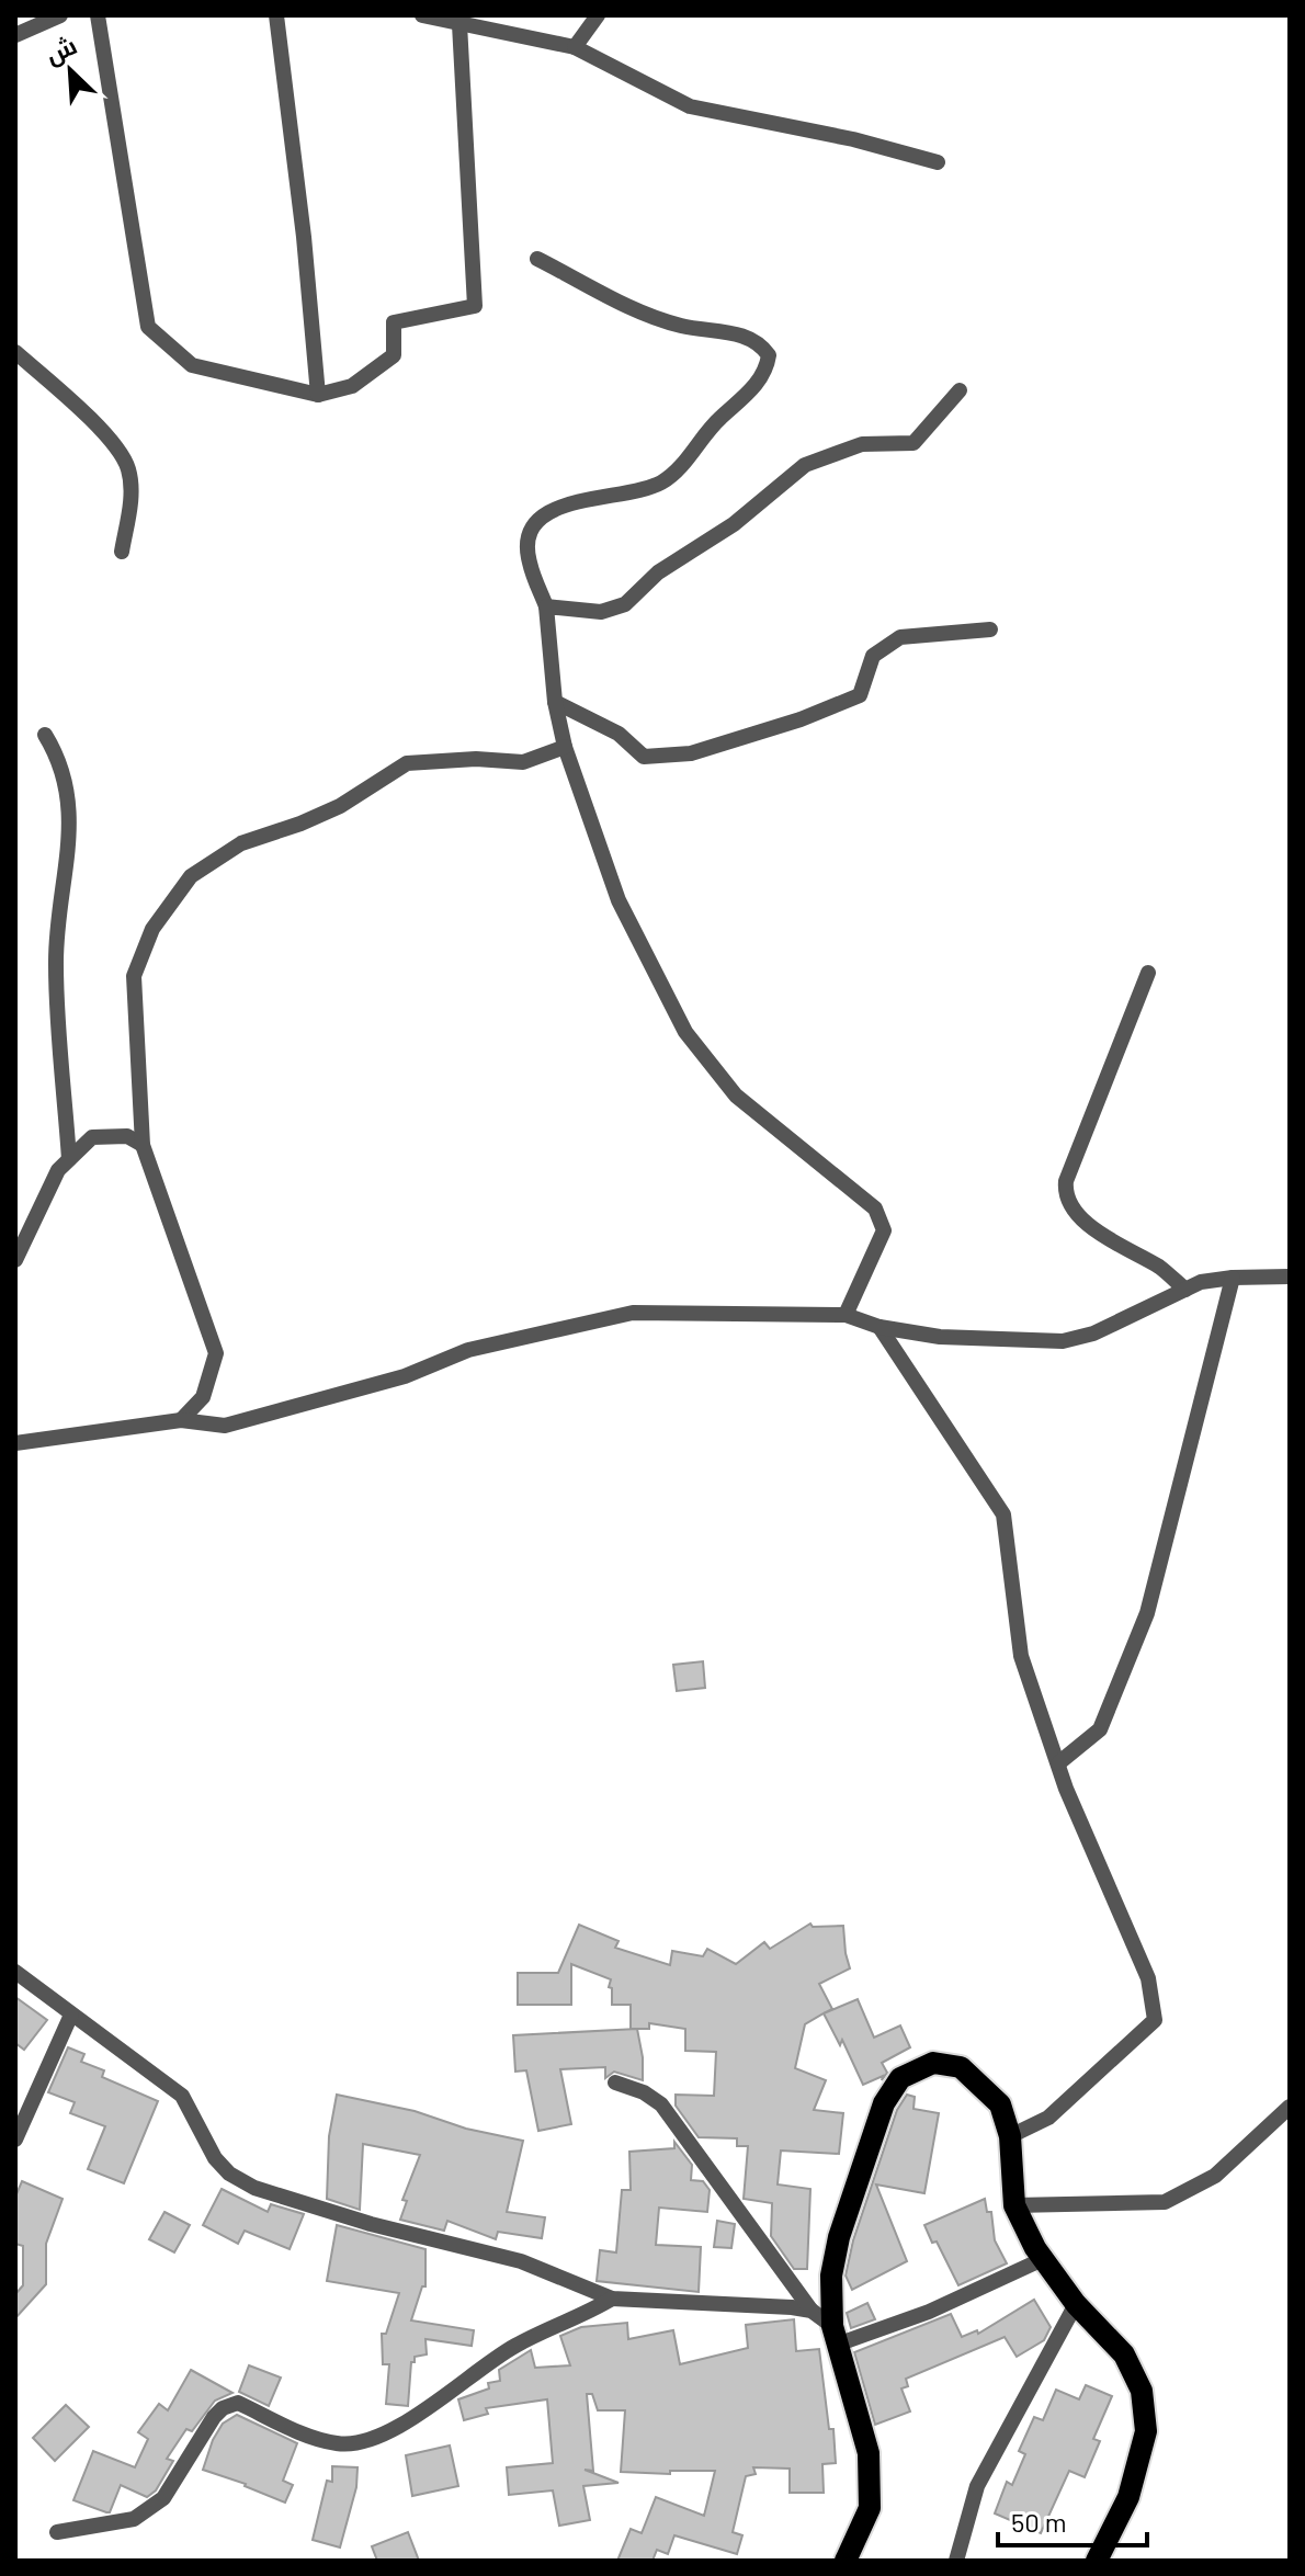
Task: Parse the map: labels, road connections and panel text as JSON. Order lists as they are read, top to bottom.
{
  "scale_bar": "50 m",
  "north": "top left"
}
